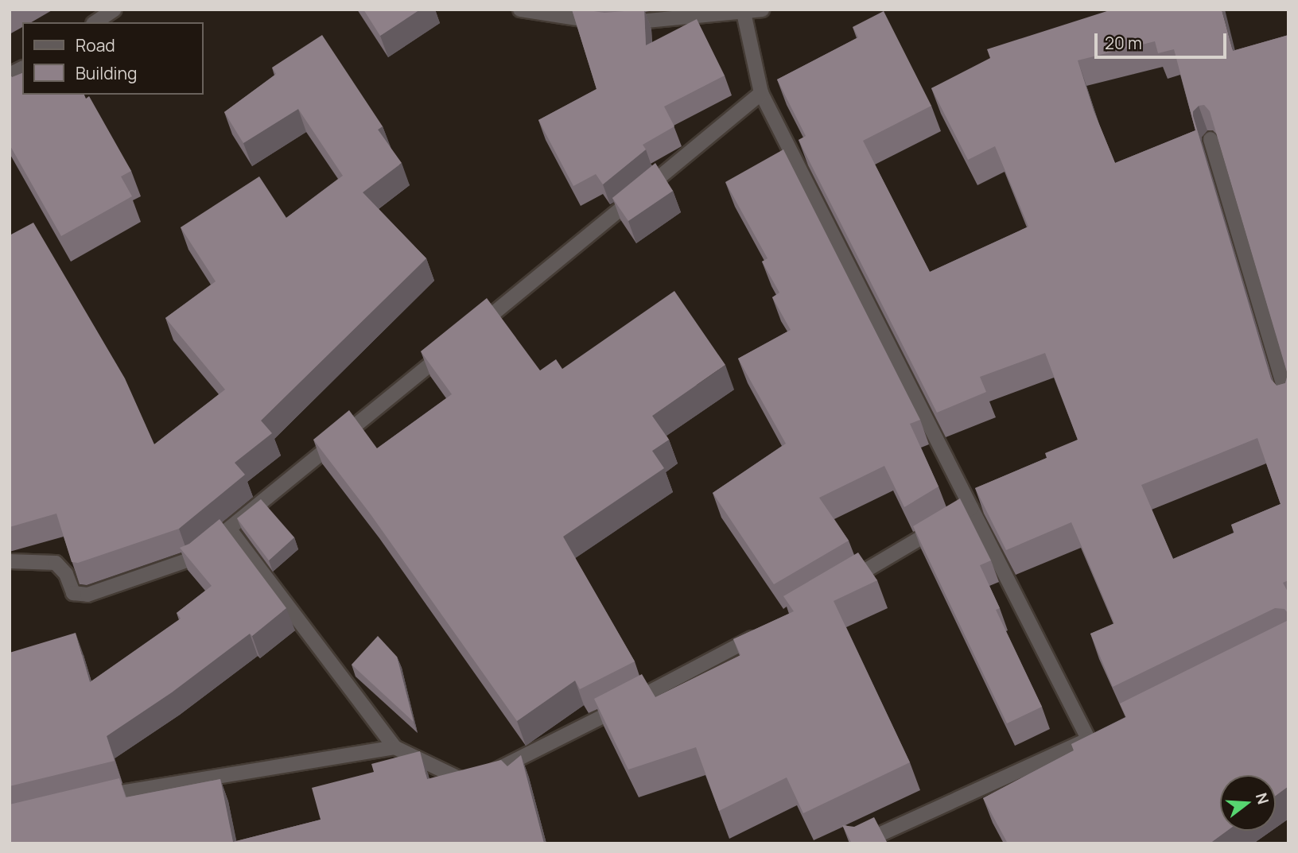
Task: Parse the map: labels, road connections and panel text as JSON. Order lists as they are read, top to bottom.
{
  "legend": ["Road", "Building"],
  "scale_bar": "20 m",
  "north": "right"
}
